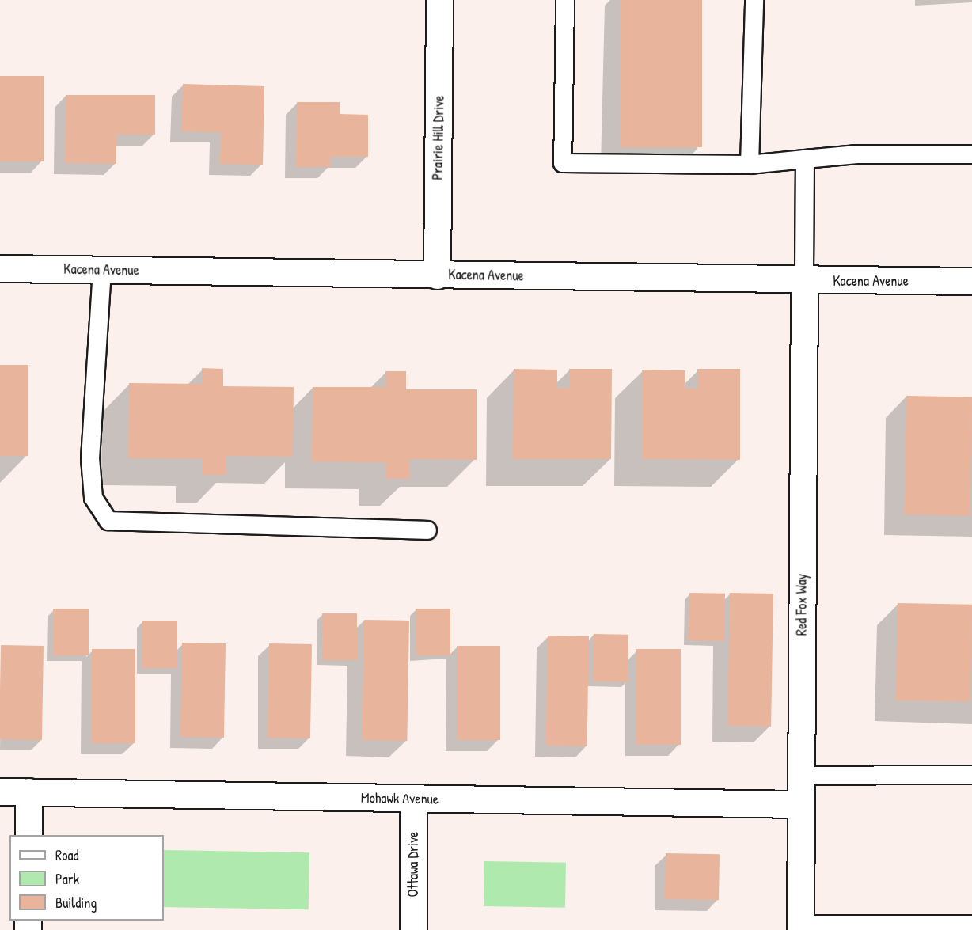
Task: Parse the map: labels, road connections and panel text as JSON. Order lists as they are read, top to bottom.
{
  "streets": {
    "street": [
      "Prairie Hill Drive",
      "Kacena Avenue",
      "Red Fox Way",
      "Mohawk Avenue",
      "Ottawa Drive"
    ]
  },
  "crossings": [
    ["Prairie Hill Drive", "Kacena Avenue"],
    ["Kacena Avenue", "Red Fox Way"],
    ["Red Fox Way", "Mohawk Avenue"],
    ["Mohawk Avenue", "Ottawa Drive"]
  ],
  "legend": ["Road", "Park", "Building"]
}
